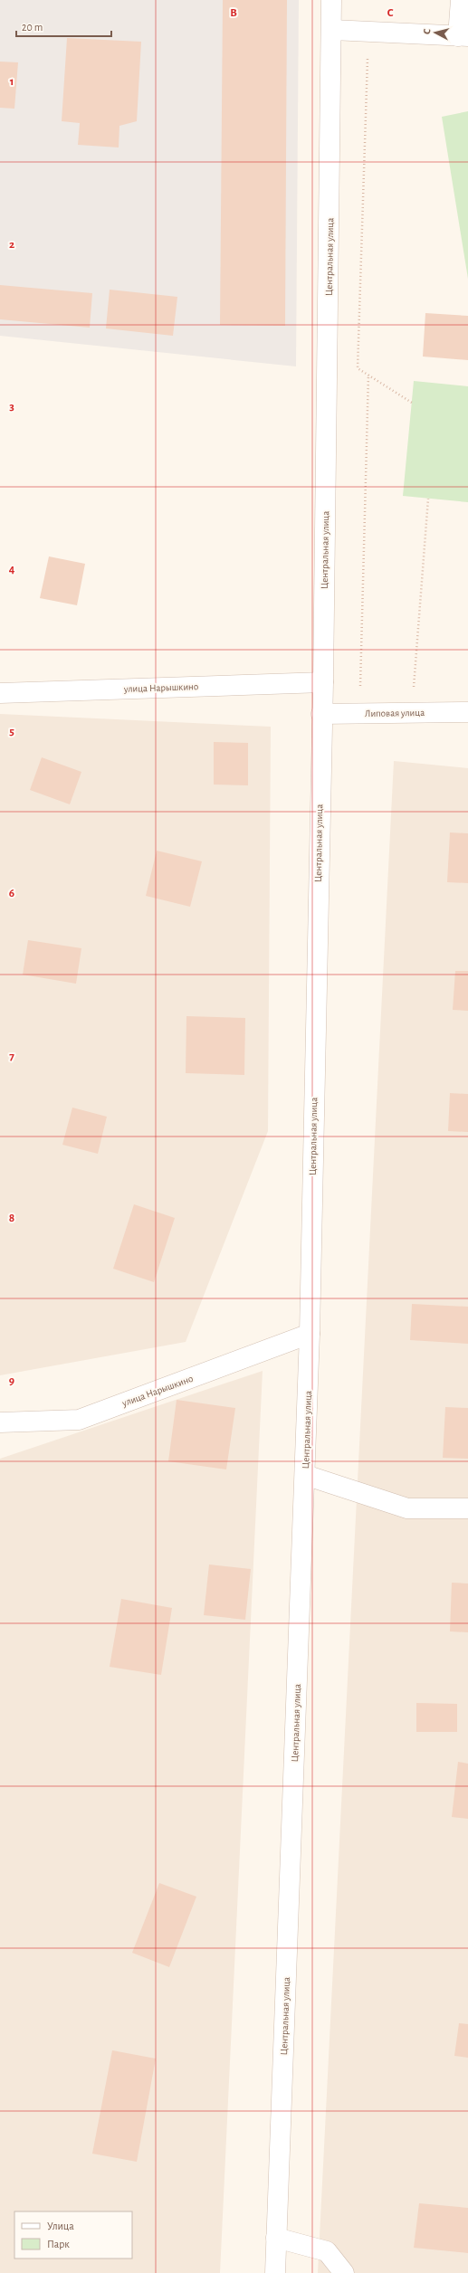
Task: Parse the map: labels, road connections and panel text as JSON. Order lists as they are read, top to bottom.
{
  "streets": {
    "street": ["Центральная улица", "улица Нарышкино", "Липовая улица"]
  },
  "crossings": [
    ["Центральная улица", "улица Нарышкино"],
    ["Центральная улица", "Липовая улица"]
  ],
  "legend": ["Улица", "Парк"],
  "scale_bar": "20 m",
  "north": "left",
  "grid": {
    "columns": ["B", "C"],
    "rows": [
      "1",
      "2",
      "3",
      "4",
      "5",
      "6",
      "7",
      "8",
      "9"
    ]
  }
}
